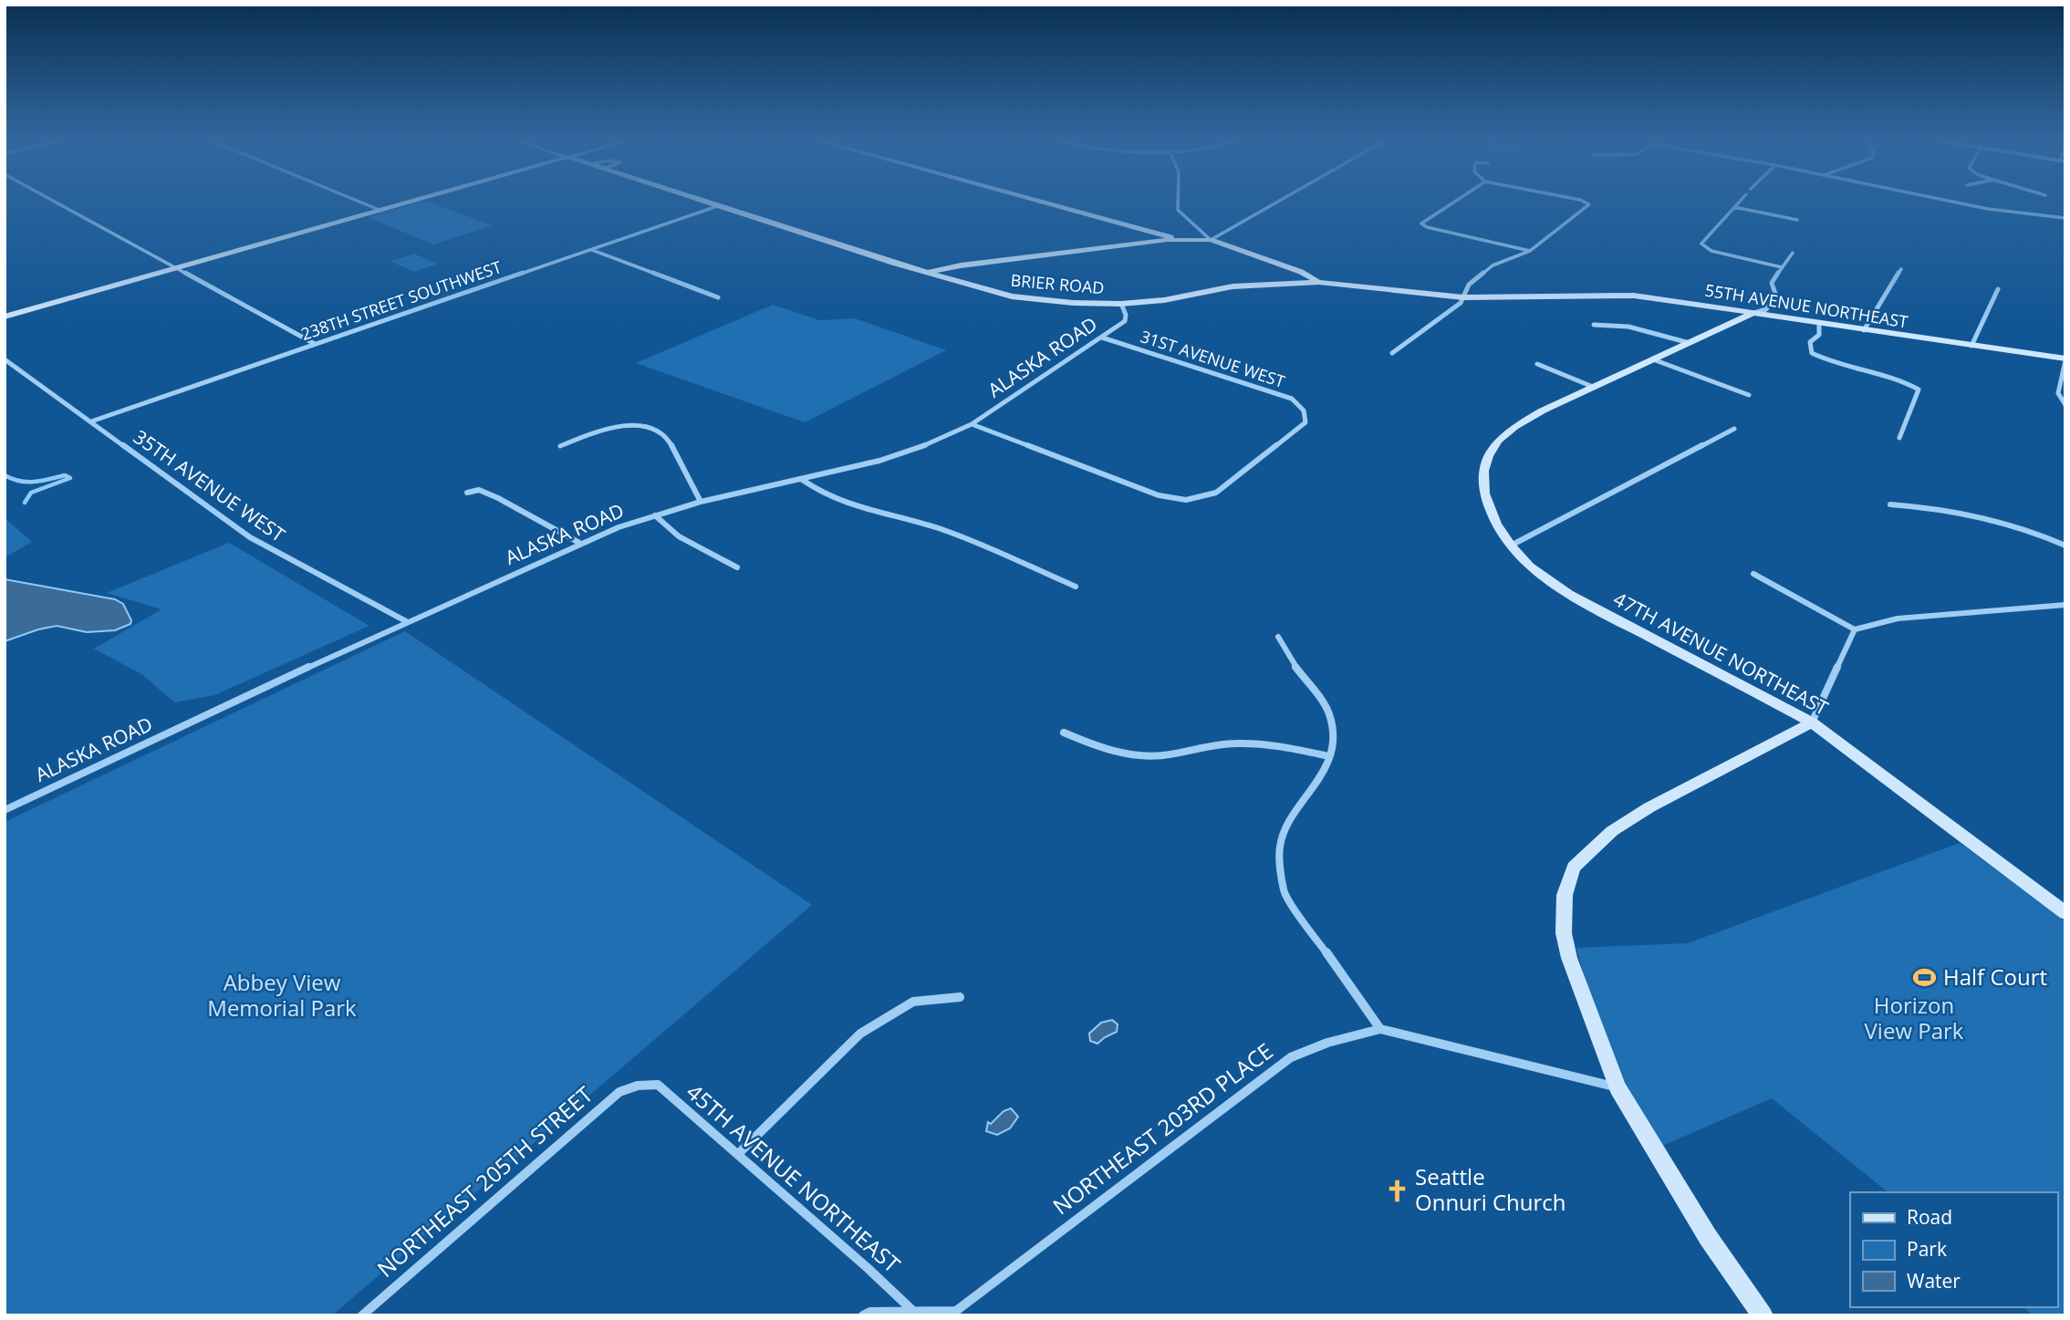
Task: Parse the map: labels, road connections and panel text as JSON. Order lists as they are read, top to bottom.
{
  "streets": {
    "street": [
      "BRIER ROAD",
      "238TH STREET SOUTHWEST",
      "55TH AVENUE NORTHEAST",
      "ALASKA ROAD",
      "31ST AVENUE WEST",
      "35TH AVENUE WEST",
      "47TH AVENUE NORTHEAST",
      "NORTHEAST 203RD PLACE",
      "45TH AVENUE NORTHEAST",
      "NORTHEAST 205TH STREET"
    ]
  },
  "crossings": [
    ["BRIER ROAD", "238TH STREET SOUTHWEST"],
    ["BRIER ROAD", "55TH AVENUE NORTHEAST"],
    ["BRIER ROAD", "ALASKA ROAD"],
    ["238TH STREET SOUTHWEST", "35TH AVENUE WEST"],
    ["ALASKA ROAD", "31ST AVENUE WEST"],
    ["ALASKA ROAD", "35TH AVENUE WEST"],
    ["NORTHEAST 203RD PLACE", "45TH AVENUE NORTHEAST"],
    ["45TH AVENUE NORTHEAST", "NORTHEAST 205TH STREET"]
  ],
  "parks": ["Abbey View Memorial Park", "Horizon View Park"],
  "places": {
    "sports": ["Half Court"],
    "church": ["Seattle Onnuri Church"]
  },
  "legend": ["Road", "Park", "Water"]
}
